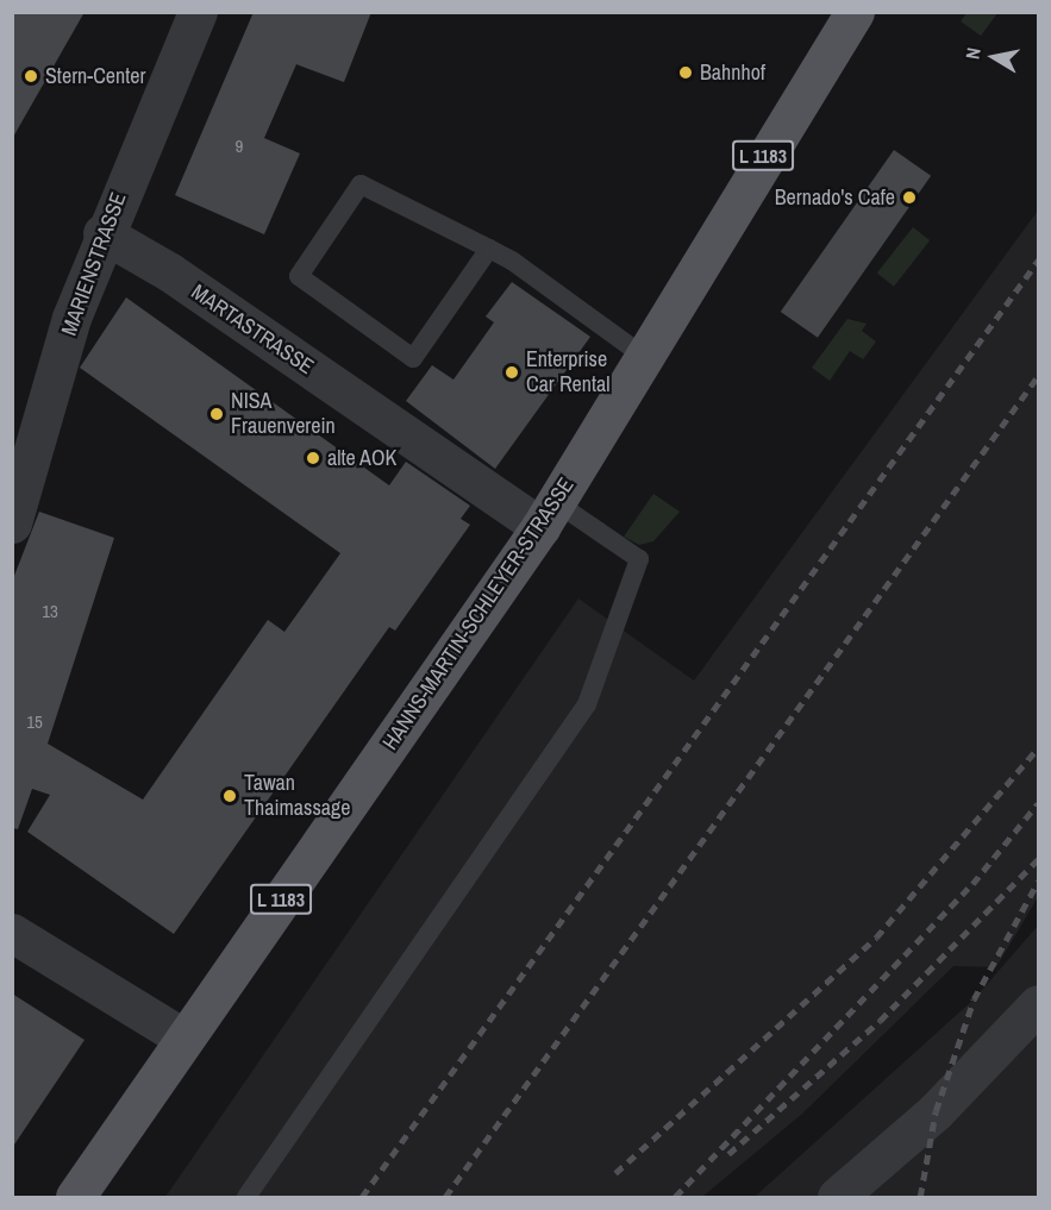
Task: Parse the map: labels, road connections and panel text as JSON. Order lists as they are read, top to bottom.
{
  "streets": {
    "main road": ["L 1183", "HANNS-MARTIN-SCHLEYER-STRASSE"],
    "street": ["MARIENSTRASSE", "MARTASTRASSE"]
  },
  "crossings": [
    ["MARIENSTRASSE", "MARTASTRASSE"],
    ["MARTASTRASSE", "HANNS-MARTIN-SCHLEYER-STRASSE"]
  ],
  "places": [
    "Bahnhof",
    "Stern-Center",
    "Bernado's Cafe",
    "Enterprise Car Rental",
    "NISA Frauenverein",
    "alte AOK",
    "Tawan Thaimassage"
  ],
  "house_numbers": ["9", "13", "15"],
  "north": "left"
}
